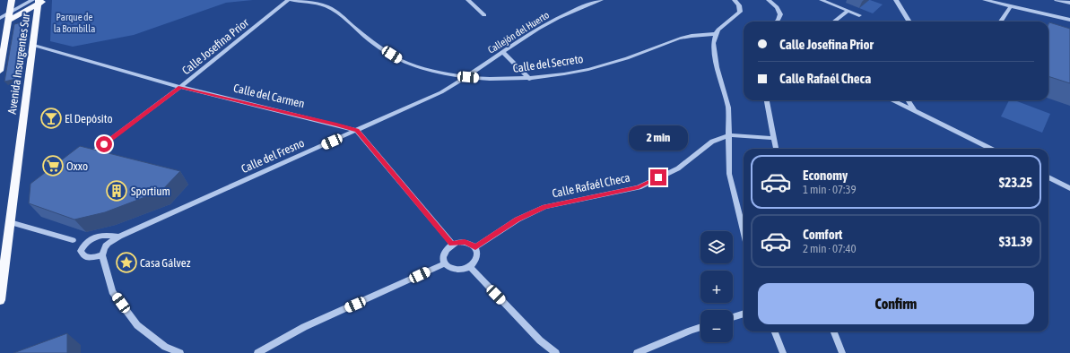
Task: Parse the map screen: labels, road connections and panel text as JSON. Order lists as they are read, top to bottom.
{
  "streets": {
    "main road": ["Avenida Insurgentes Sur"],
    "street": [
      "Callejón del Huerto",
      "Calle Josefina Prior",
      "Calle del Secreto",
      "Calle del Carmen",
      "Calle del Fresno",
      "Calle Rafaél Checa"
    ]
  },
  "crossings": [
    ["Callejón del Huerto", "Calle del Secreto"],
    ["Callejón del Huerto", "Calle del Fresno"],
    ["Calle Josefina Prior", "Calle del Carmen"],
    ["Avenida Insurgentes Sur", "Calle del Carmen"],
    ["Calle del Secreto", "Calle del Fresno"],
    ["Calle del Carmen", "Calle del Fresno"]
  ],
  "parks": ["Parque de la Bombilla"],
  "places": {
    "bar": ["El Depósito"],
    "supermarket": ["Oxxo"],
    "building": ["Sportium"],
    "place": ["Casa Gálvez"]
  },
  "page": {
    "banner": ["Calle Josefina Prior", "Calle Rafaél Checa"],
    "bubble": "2 min",
    "list": [
      {
        "name": "Economy",
        "note": "1 min · 07:39",
        "value": "$23.25"
      },
      {
        "name": "Comfort",
        "note": "2 min · 07:40",
        "value": "$31.39"
      }
    ],
    "map_buttons": ["+", "−"],
    "buttons": "Confirm"
  }
}
